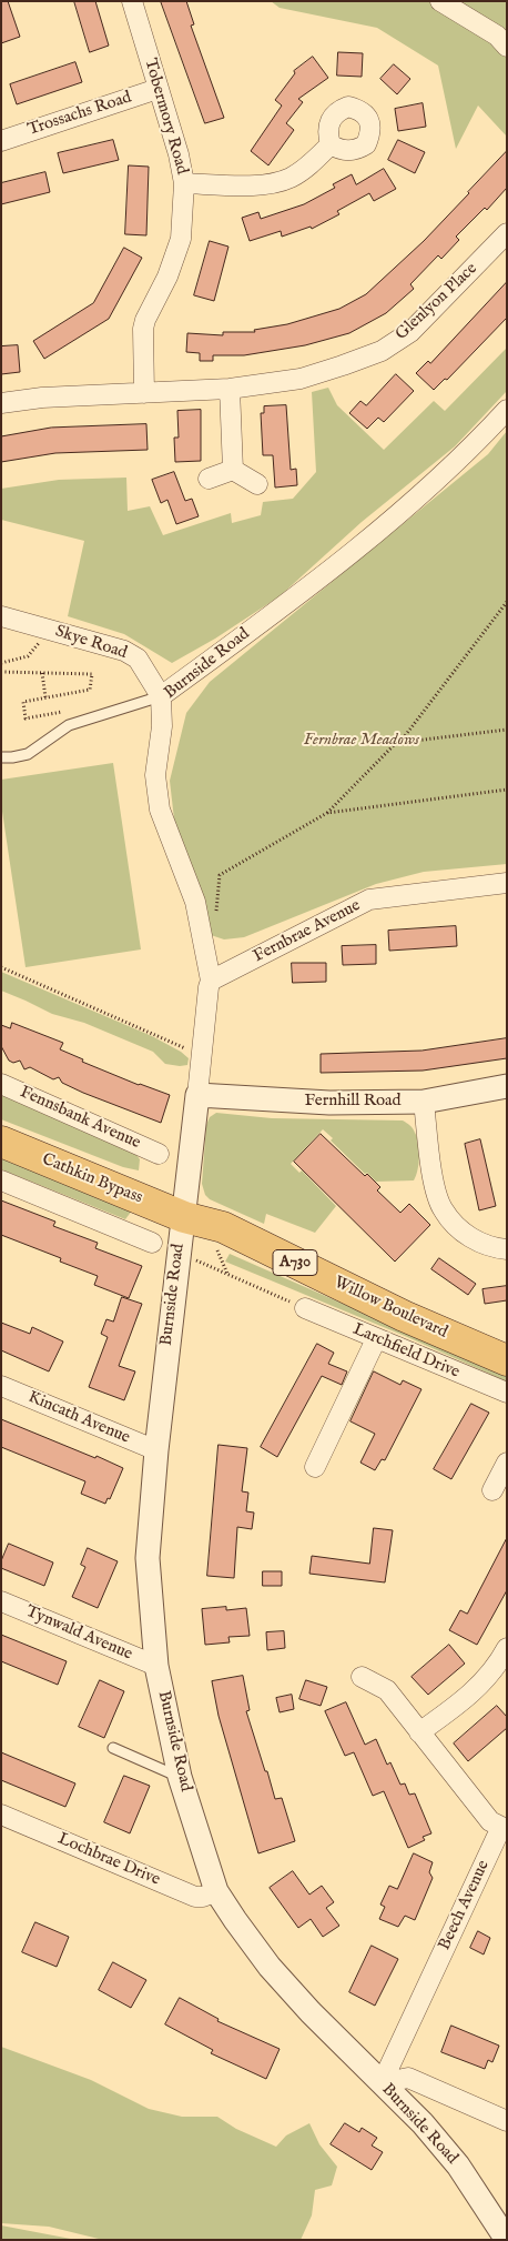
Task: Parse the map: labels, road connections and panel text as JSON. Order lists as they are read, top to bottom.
{
  "streets": {
    "main road": ["Cathkin Bypass", "A730", "Willow Boulevard"],
    "street": [
      "Trossachs Road",
      "Tobermory Road",
      "Glenlyon Place",
      "Skye Road",
      "Burnside Road",
      "Fernbrae Avenue",
      "Fernhill Road",
      "Fennsbank Avenue",
      "Larchfield Drive",
      "Kincath Avenue",
      "Tynwald Avenue",
      "Lochbrae Drive",
      "Beech Avenue"
    ]
  },
  "crossings": [
    ["Trossachs Road", "Tobermory Road"],
    ["Tobermory Road", "Glenlyon Place"],
    ["Skye Road", "Burnside Road"],
    ["Burnside Road", "Fernbrae Avenue"],
    ["Burnside Road", "Fernhill Road"],
    ["Burnside Road", "Cathkin Bypass"],
    ["Burnside Road", "Willow Boulevard"],
    ["Burnside Road", "Kincath Avenue"],
    ["Burnside Road", "Tynwald Avenue"],
    ["Burnside Road", "Lochbrae Drive"],
    ["Burnside Road", "Beech Avenue"],
    ["Cathkin Bypass", "Willow Boulevard"]
  ],
  "parks": ["Fernbrae Meadows"]
}
